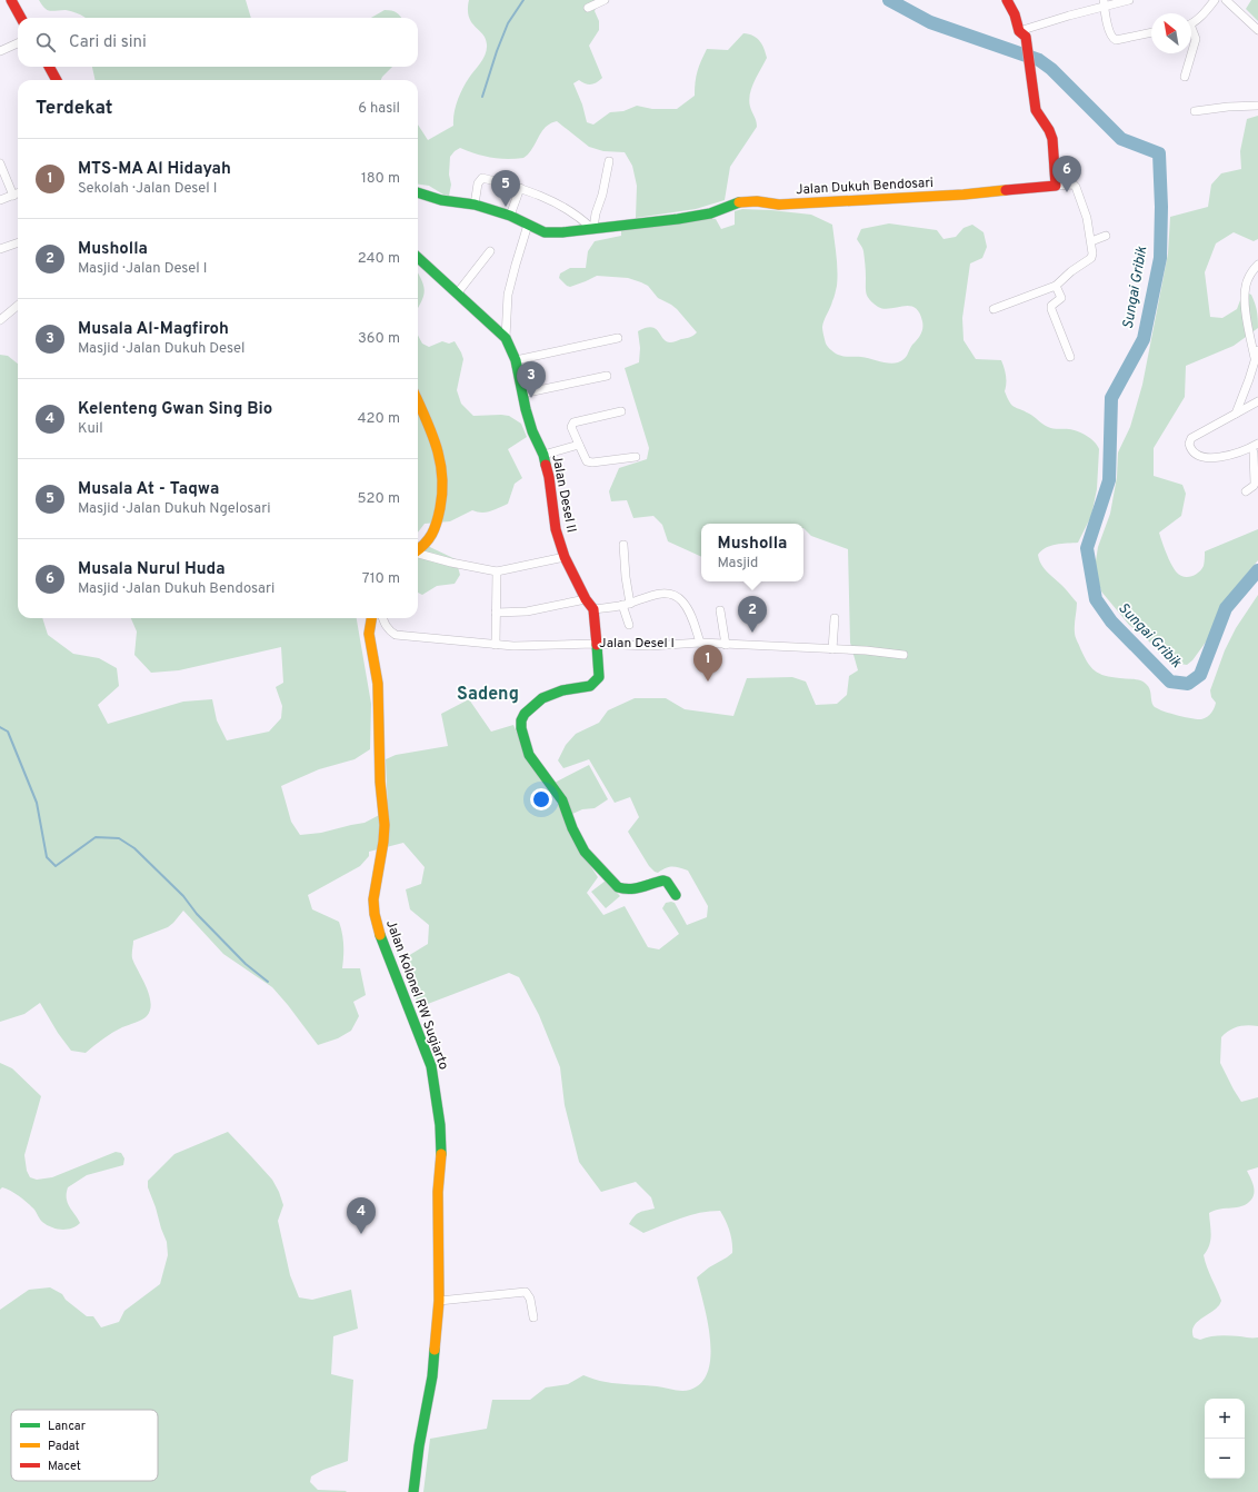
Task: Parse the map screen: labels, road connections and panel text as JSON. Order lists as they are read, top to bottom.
{
  "streets": {
    "street": [
      "Jalan Dukuh Bendosari",
      "Jalan Desel II",
      "Jalan Desel I",
      "Jalan Kolonel RW Sugiarto"
    ]
  },
  "districts": ["Sadeng"],
  "water": ["Sungai Gribik"],
  "legend": ["Lancar", "Padat", "Macet"],
  "north": "top left",
  "page": {
    "search": "Cari di sini",
    "heading": ["Terdekat", "6 hasil"],
    "list": [
      {
        "mark": "1",
        "name": "MTS-MA Al Hidayah",
        "note": "Sekolah · Jalan Desel I",
        "value": "180 m"
      },
      {
        "mark": "2",
        "name": "Musholla",
        "note": "Masjid · Jalan Desel I",
        "value": "240 m"
      },
      {
        "mark": "3",
        "name": "Musala Al-Magfiroh",
        "note": "Masjid · Jalan Dukuh Desel",
        "value": "360 m"
      },
      {
        "mark": "4",
        "name": "Kelenteng Gwan Sing Bio",
        "note": "Kuil",
        "value": "420 m"
      },
      {
        "mark": "5",
        "name": "Musala At - Taqwa",
        "note": "Masjid · Jalan Dukuh Ngelosari",
        "value": "520 m"
      },
      {
        "mark": "6",
        "name": "Musala Nurul Huda",
        "note": "Masjid · Jalan Dukuh Bendosari",
        "value": "710 m"
      }
    ],
    "pins": [
      "6",
      "5",
      "3",
      "2",
      "1",
      "4"
    ],
    "popup": ["Musholla", "Masjid"],
    "map_buttons": ["+", "−"]
  }
}
